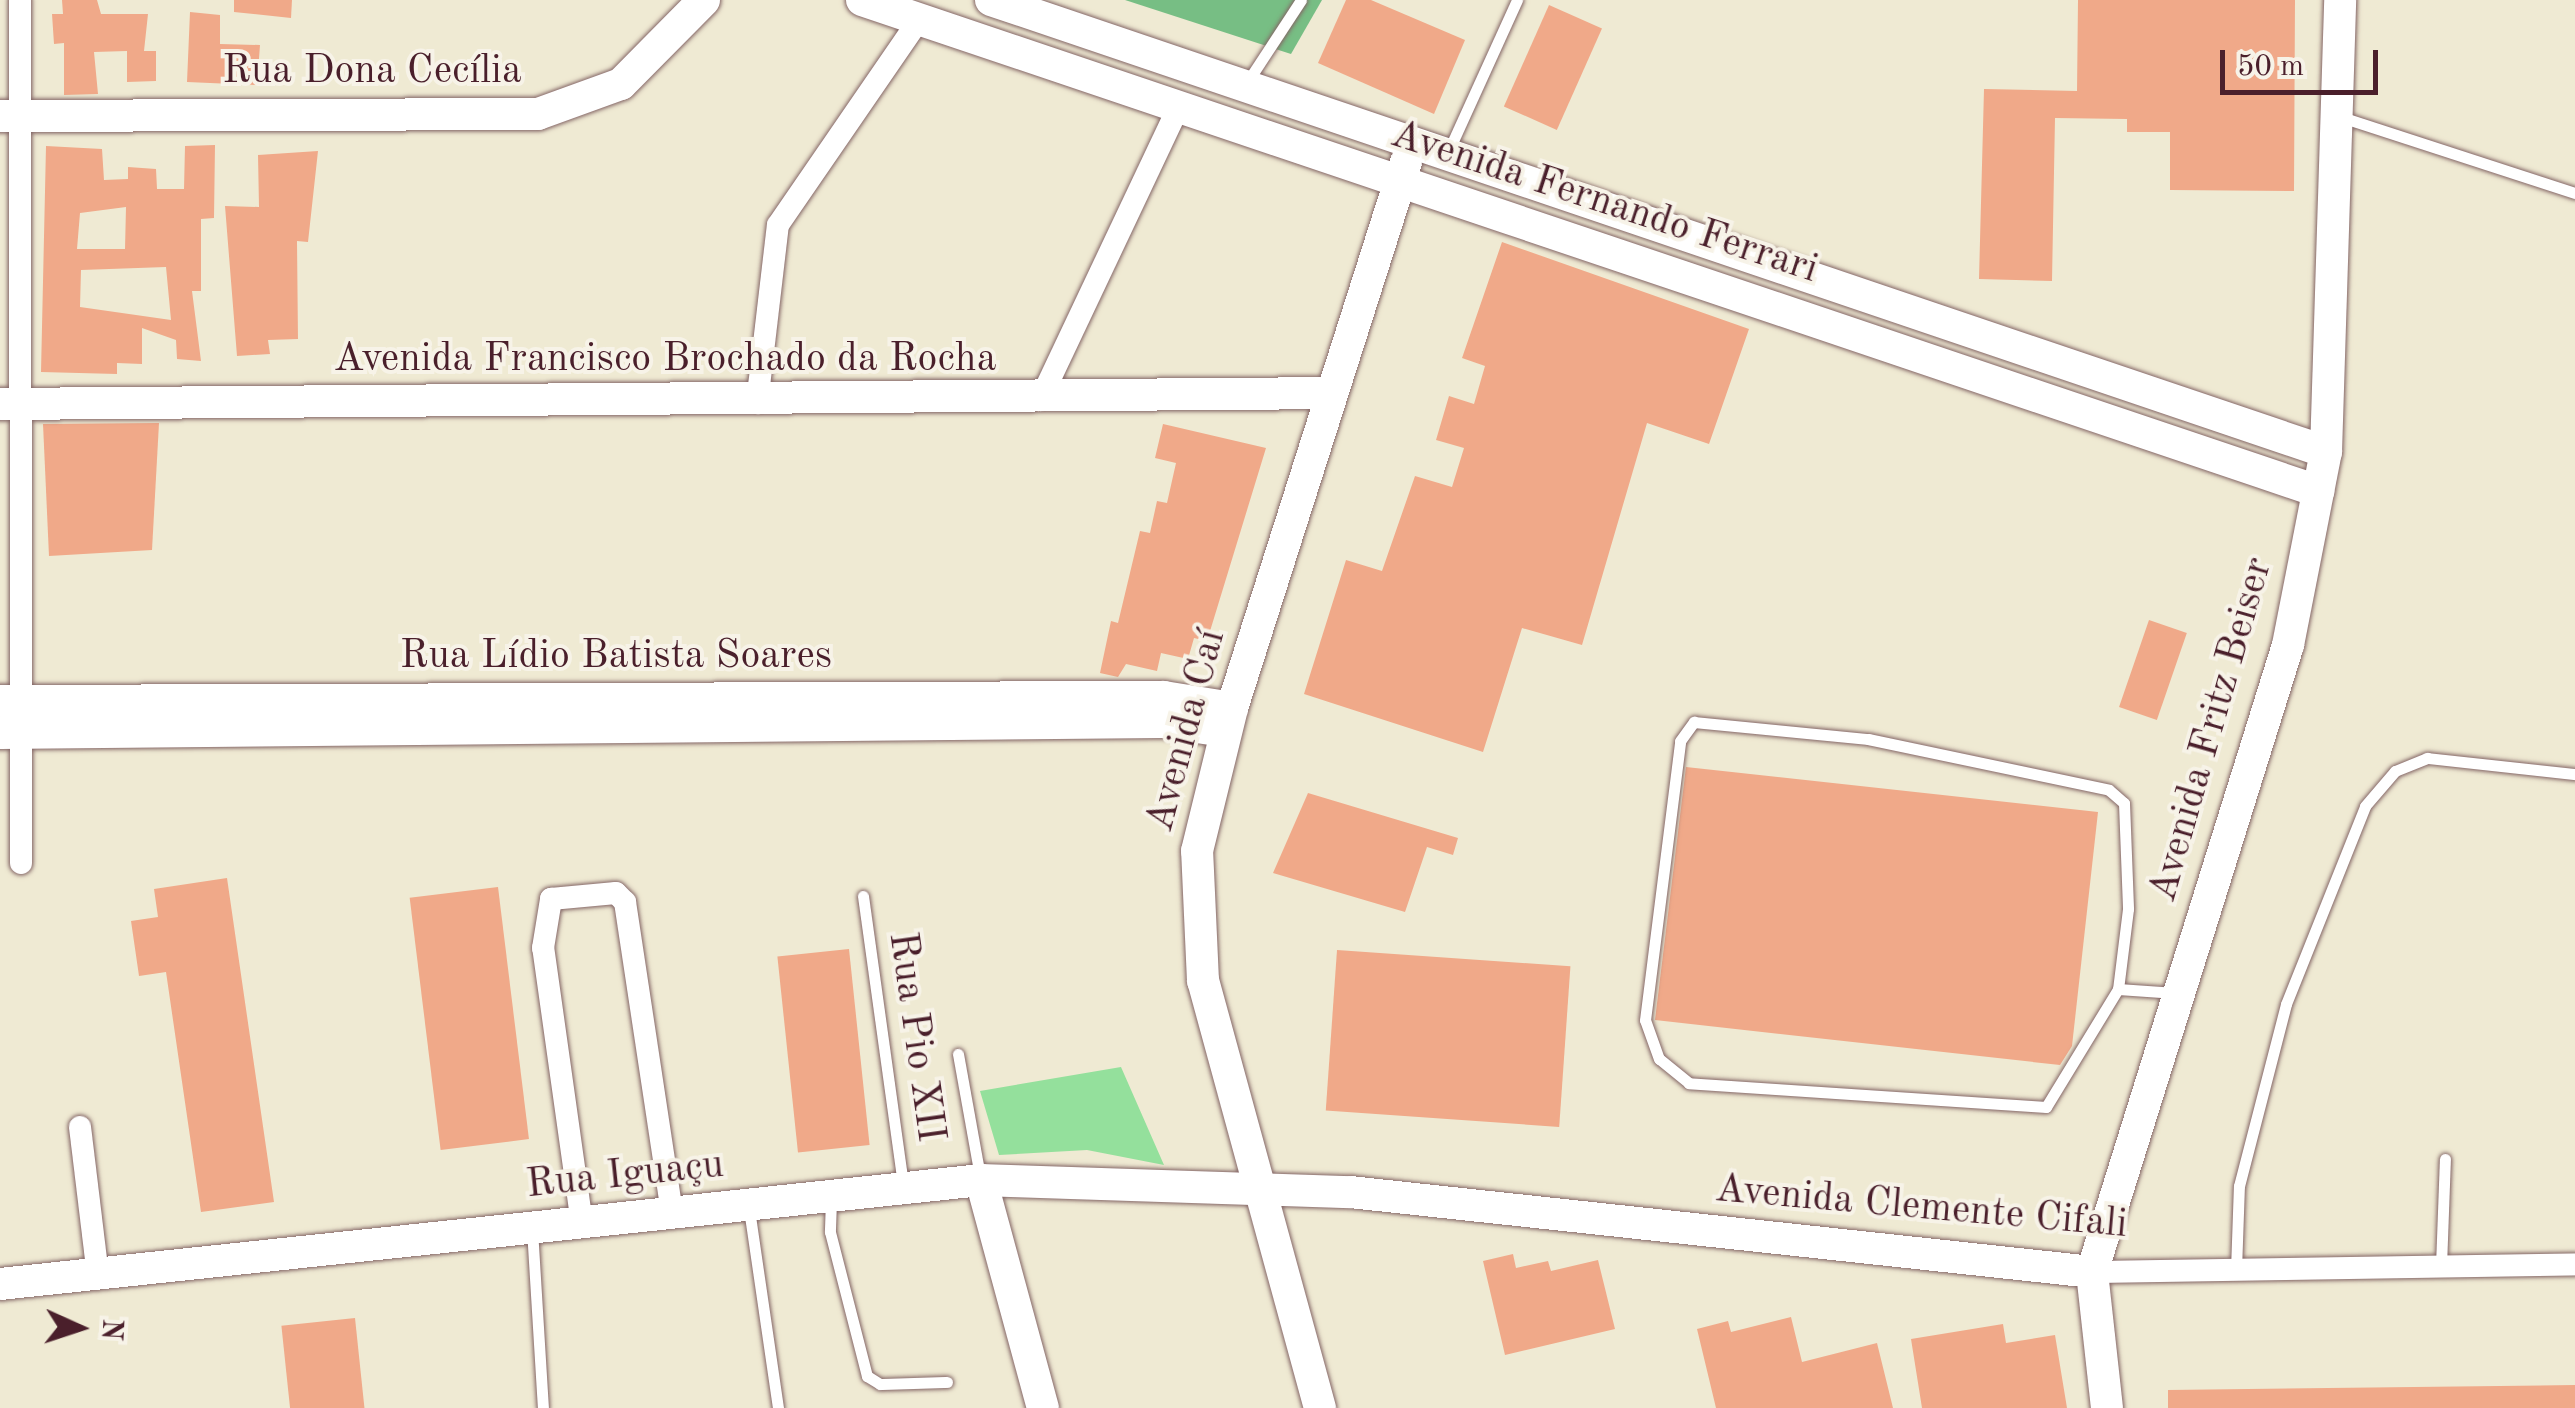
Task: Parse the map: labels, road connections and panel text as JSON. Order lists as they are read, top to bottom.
{
  "streets": {
    "main road": [
      "Rua Dona Cecília",
      "Avenida Fernando Ferrari",
      "Avenida Francisco Brochado da Rocha",
      "Rua Lídio Batista Soares",
      "Avenida Fritz Beiser",
      "Avenida Caí",
      "Rua Iguaçu",
      "Avenida Clemente Cifali"
    ],
    "lane": ["Rua Pio XII"]
  },
  "crossings": [
    ["Avenida Fernando Ferrari", "Avenida Fritz Beiser"],
    ["Avenida Fernando Ferrari", "Avenida Caí"],
    ["Avenida Francisco Brochado da Rocha", "Avenida Caí"],
    ["Rua Lídio Batista Soares", "Avenida Caí"],
    ["Avenida Fritz Beiser", "Avenida Clemente Cifali"],
    ["Avenida Caí", "Rua Iguaçu"],
    ["Avenida Caí", "Avenida Clemente Cifali"],
    ["Rua Pio XII", "Rua Iguaçu"],
    ["Rua Iguaçu", "Avenida Clemente Cifali"]
  ],
  "scale_bar": "50 m",
  "north": "right"
}
